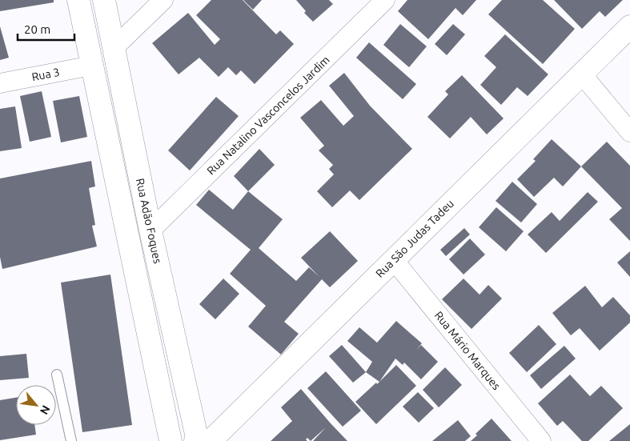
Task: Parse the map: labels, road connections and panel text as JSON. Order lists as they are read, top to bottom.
{
  "streets": {
    "main road": ["Rua Adão Foques", "Rua São Judas Tadeu"],
    "street": ["Rua 3", "Rua Natalino Vasconcelos Jardim", "Rua Mário Marques"]
  },
  "crossings": [
    ["Rua Natalino Vasconcelos Jardim", "Rua Adão Foques"],
    ["Rua Adão Foques", "Rua São Judas Tadeu"],
    ["Rua São Judas Tadeu", "Rua Mário Marques"]
  ],
  "scale_bar": "20 m",
  "north": "bottom right"
}
